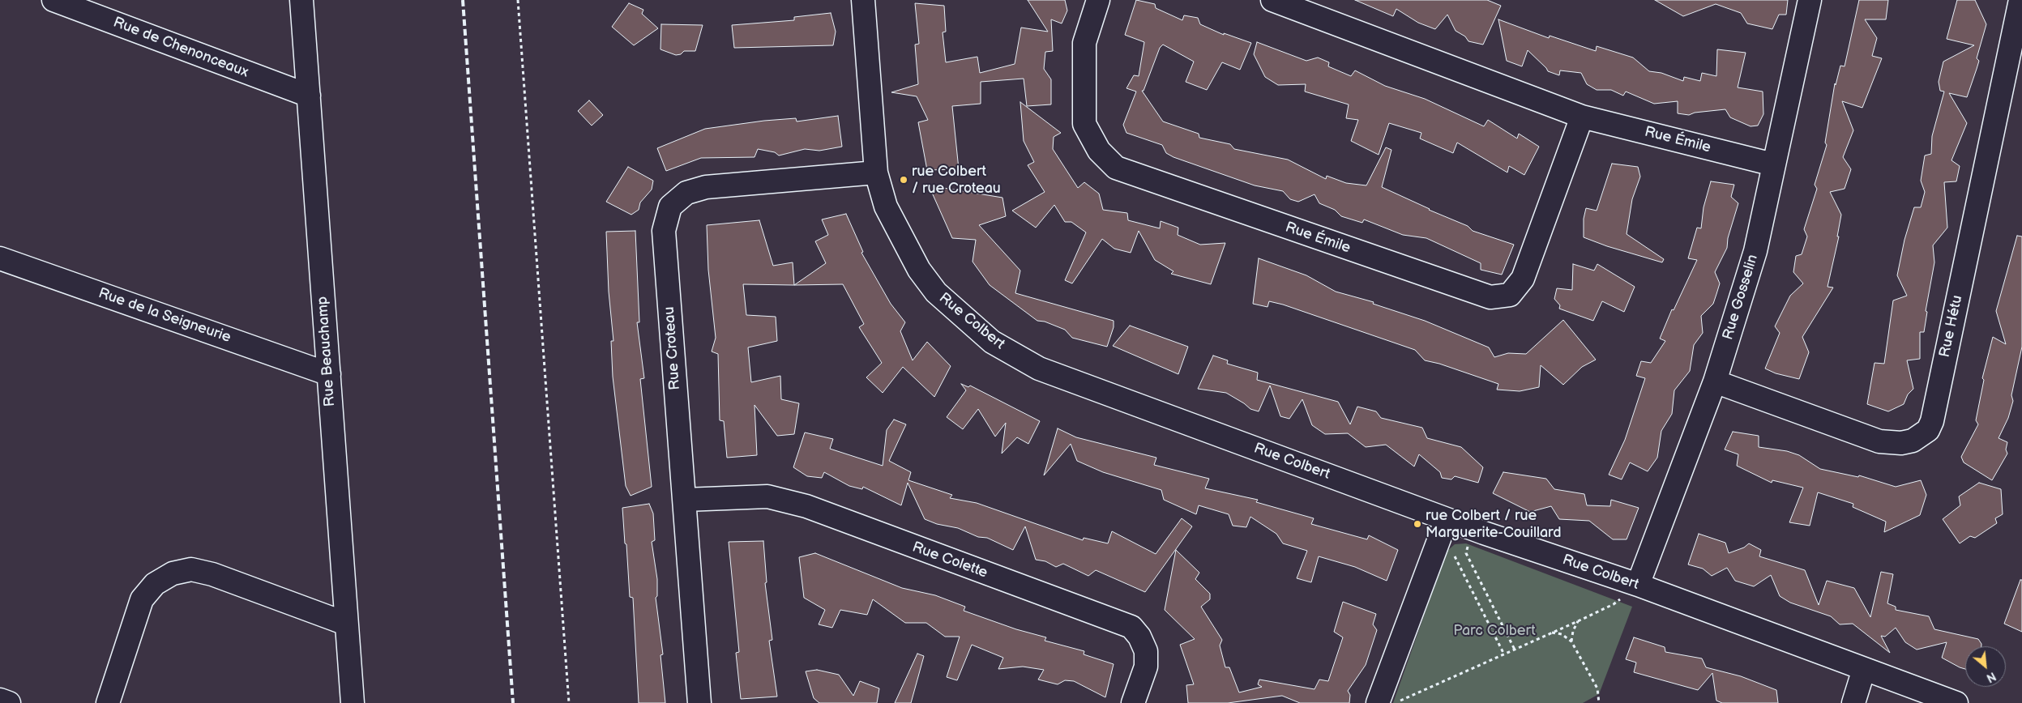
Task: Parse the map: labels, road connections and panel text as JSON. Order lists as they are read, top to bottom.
{
  "streets": {
    "street": [
      "Rue de Chenonceaux",
      "Rue Émile",
      "Rue Gosselin",
      "Rue de la Seigneurie",
      "Rue Colbert",
      "Rue Hétu",
      "Rue Croteau",
      "Rue Beauchamp",
      "Rue Colette"
    ]
  },
  "crossings": [
    ["Rue de Chenonceaux", "Rue Beauchamp"],
    ["Rue Émile", "Rue Gosselin"],
    ["Rue Gosselin", "Rue Colbert"],
    ["Rue Gosselin", "Rue Hétu"],
    ["Rue de la Seigneurie", "Rue Beauchamp"],
    ["Rue Colbert", "Rue Croteau"],
    ["Rue Croteau", "Rue Colette"]
  ],
  "parks": ["Parc Colbert"],
  "places": ["rue Colbert / rue Croteau", "rue Colbert / rue Marguerite-Couillard"],
  "north": "bottom right"
}
